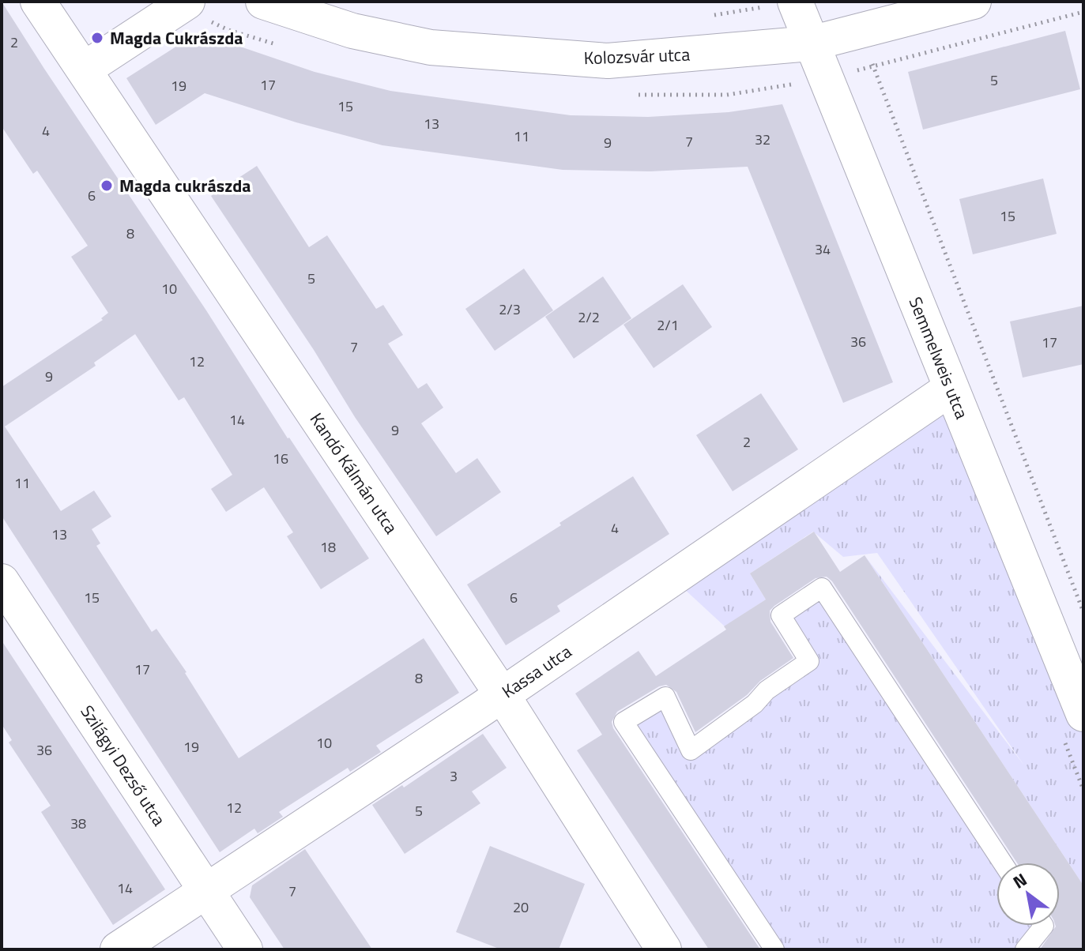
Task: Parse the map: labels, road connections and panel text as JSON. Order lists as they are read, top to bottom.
{
  "streets": {
    "street": [
      "Kolozsvár utca",
      "Semmelweis utca",
      "Kandó Kálmán utca",
      "Kassa utca",
      "Szilágyi Dezső utca"
    ]
  },
  "crossings": [
    ["Kolozsvár utca", "Semmelweis utca"],
    ["Semmelweis utca", "Kassa utca"],
    ["Kandó Kálmán utca", "Kassa utca"],
    ["Kassa utca", "Szilágyi Dezső utca"]
  ],
  "places": ["Magda Cukrászda", "Magda cukrászda"],
  "house_numbers": [
    "2",
    "5",
    "17",
    "19",
    "15",
    "13",
    "4",
    "11",
    "32",
    "7",
    "9",
    "6",
    "15",
    "8",
    "34",
    "5",
    "10",
    "2/3",
    "2/2",
    "2/1",
    "36",
    "17",
    "7",
    "12",
    "9",
    "14",
    "9",
    "2",
    "16",
    "11",
    "4",
    "13",
    "18",
    "15",
    "6",
    "17",
    "8",
    "10",
    "19",
    "36",
    "3",
    "12",
    "5",
    "38",
    "14",
    "7",
    "20"
  ],
  "north": "top left"
}
